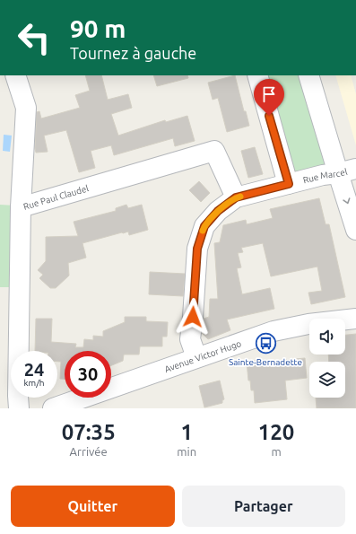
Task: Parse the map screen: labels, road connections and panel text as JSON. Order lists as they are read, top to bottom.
{
  "streets": {
    "street": ["Rue Marcel", "Rue Paul Claudel", "Avenue Victor Hugo"]
  },
  "crossings": [
    ["Rue Marcel", "Rue Paul Claudel"],
    ["Rue Marcel", "Avenue Victor Hugo"]
  ],
  "places": {
    "bus stop": ["Sainte-Bernadette"]
  },
  "page": {
    "turn": ["90 m", "Tournez à gauche"],
    "speed": "24 km/h",
    "limit": "30",
    "eta": [
      "07:35",
      "Arrivée",
      "1",
      "min",
      "120",
      "m"
    ],
    "buttons": ["Quitter", "Partager"]
  }
}
